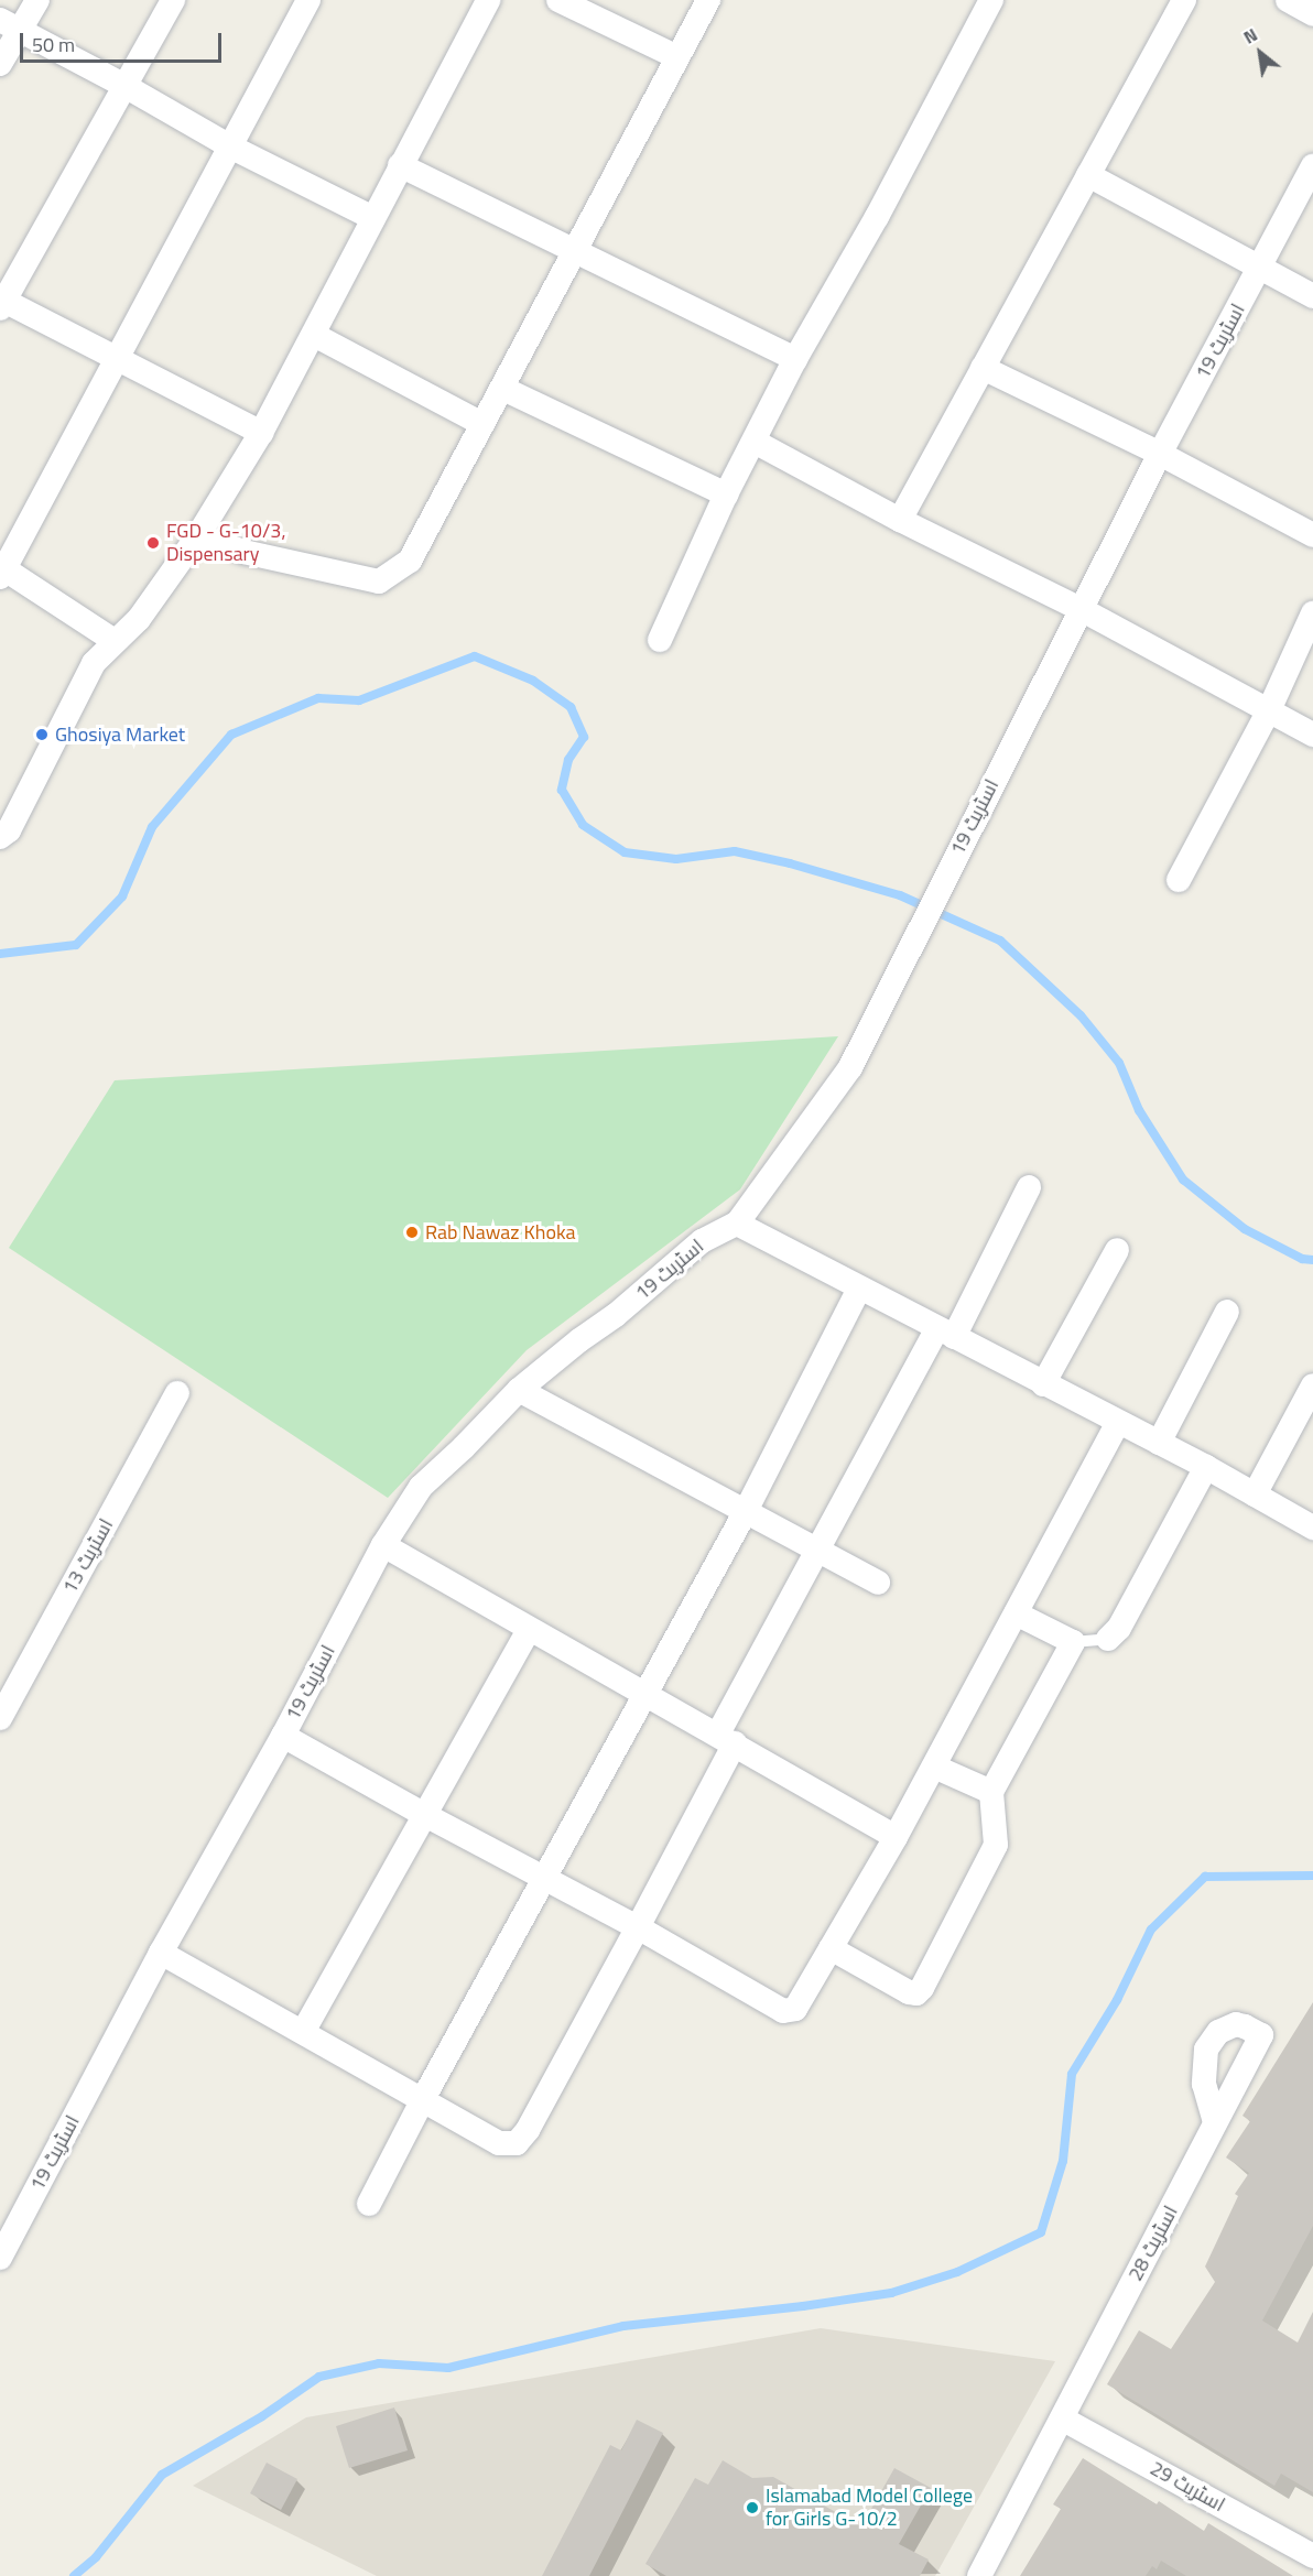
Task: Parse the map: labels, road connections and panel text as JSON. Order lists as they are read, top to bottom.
{
  "streets": {
    "street": [
      "اسٹریٹ 19",
      "اسٹریٹ 13",
      "اسٹریٹ 28",
      "اسٹریٹ 29"
    ]
  },
  "crossings": [
    ["اسٹریٹ 28", "اسٹریٹ 29"]
  ],
  "places": [
    "FGD - G-10/3, Dispensary",
    "Ghosiya Market",
    "Rab Nawaz Khoka",
    "Islamabad Model College for Girls G-10/2"
  ],
  "scale_bar": "50 m",
  "north": "top left"
}
